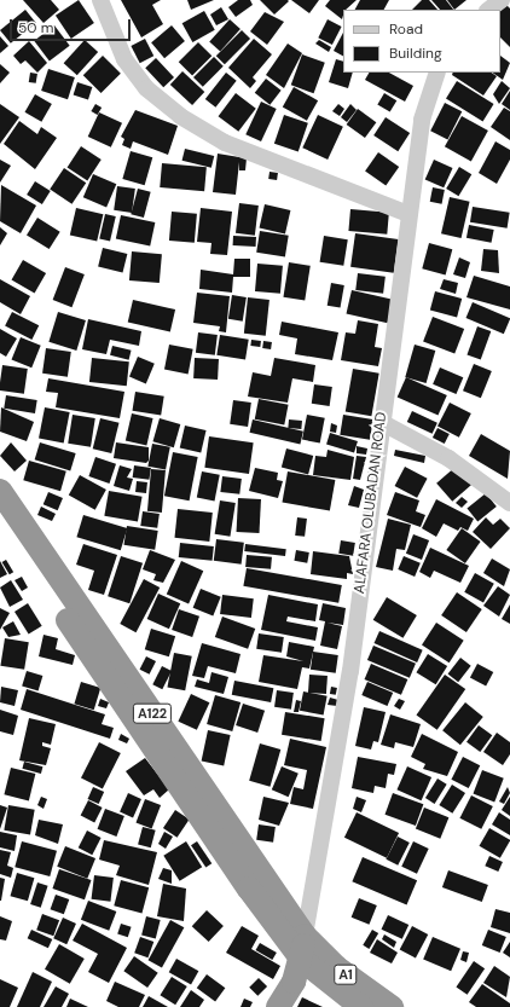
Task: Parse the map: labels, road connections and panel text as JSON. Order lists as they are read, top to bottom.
{
  "streets": {
    "highway": ["A122", "A1"],
    "street": ["ALAFARA OLUBADAN ROAD"]
  },
  "crossings": [
    ["ALAFARA OLUBADAN ROAD", "A122"],
    ["ALAFARA OLUBADAN ROAD", "A1"],
    ["A122", "A1"]
  ],
  "legend": ["Road", "Building"],
  "scale_bar": "50 m"
}
